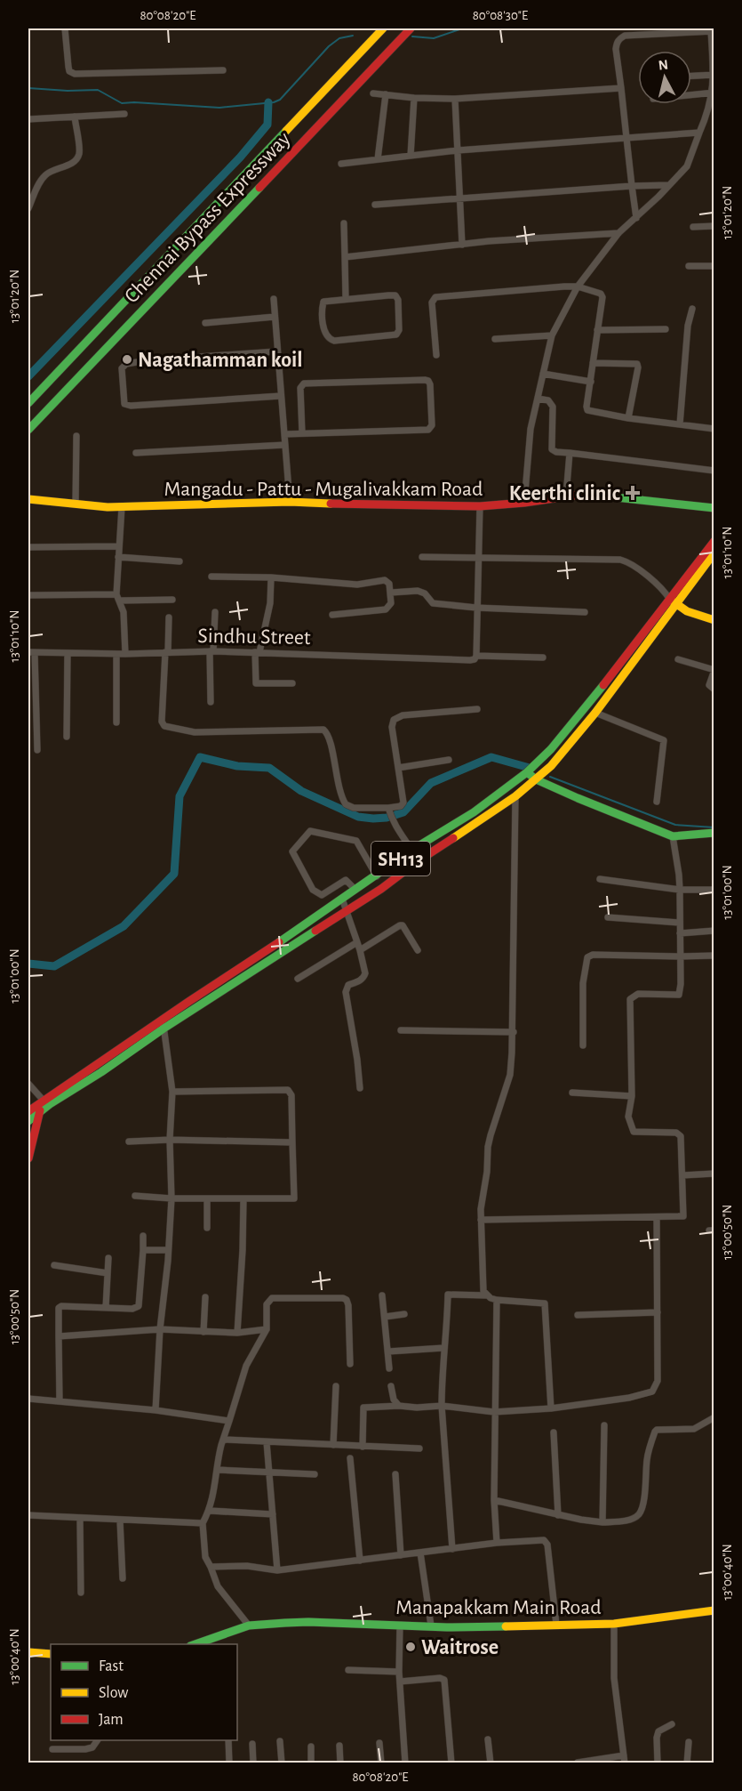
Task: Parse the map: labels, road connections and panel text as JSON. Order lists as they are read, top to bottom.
{
  "streets": {
    "main road": [
      "Chennai Bypass Expressway",
      "Mangadu - Pattu - Mugalivakkam Road",
      "SH113",
      "Manapakkam Main Road"
    ],
    "street": ["Sindhu Street"]
  },
  "places": {
    "other": ["Nagathamman koil", "Waitrose"],
    "health": ["Keerthi clinic"]
  },
  "legend": ["Fast", "Slow", "Jam"],
  "north": "top",
  "coordinates": [
    "80°08'20\"E",
    "80°08'30\"E",
    "13°01'20\"N",
    "13°01'10\"N",
    "13°01'00\"N",
    "13°00'50\"N",
    "13°00'40\"N"
  ]
}
